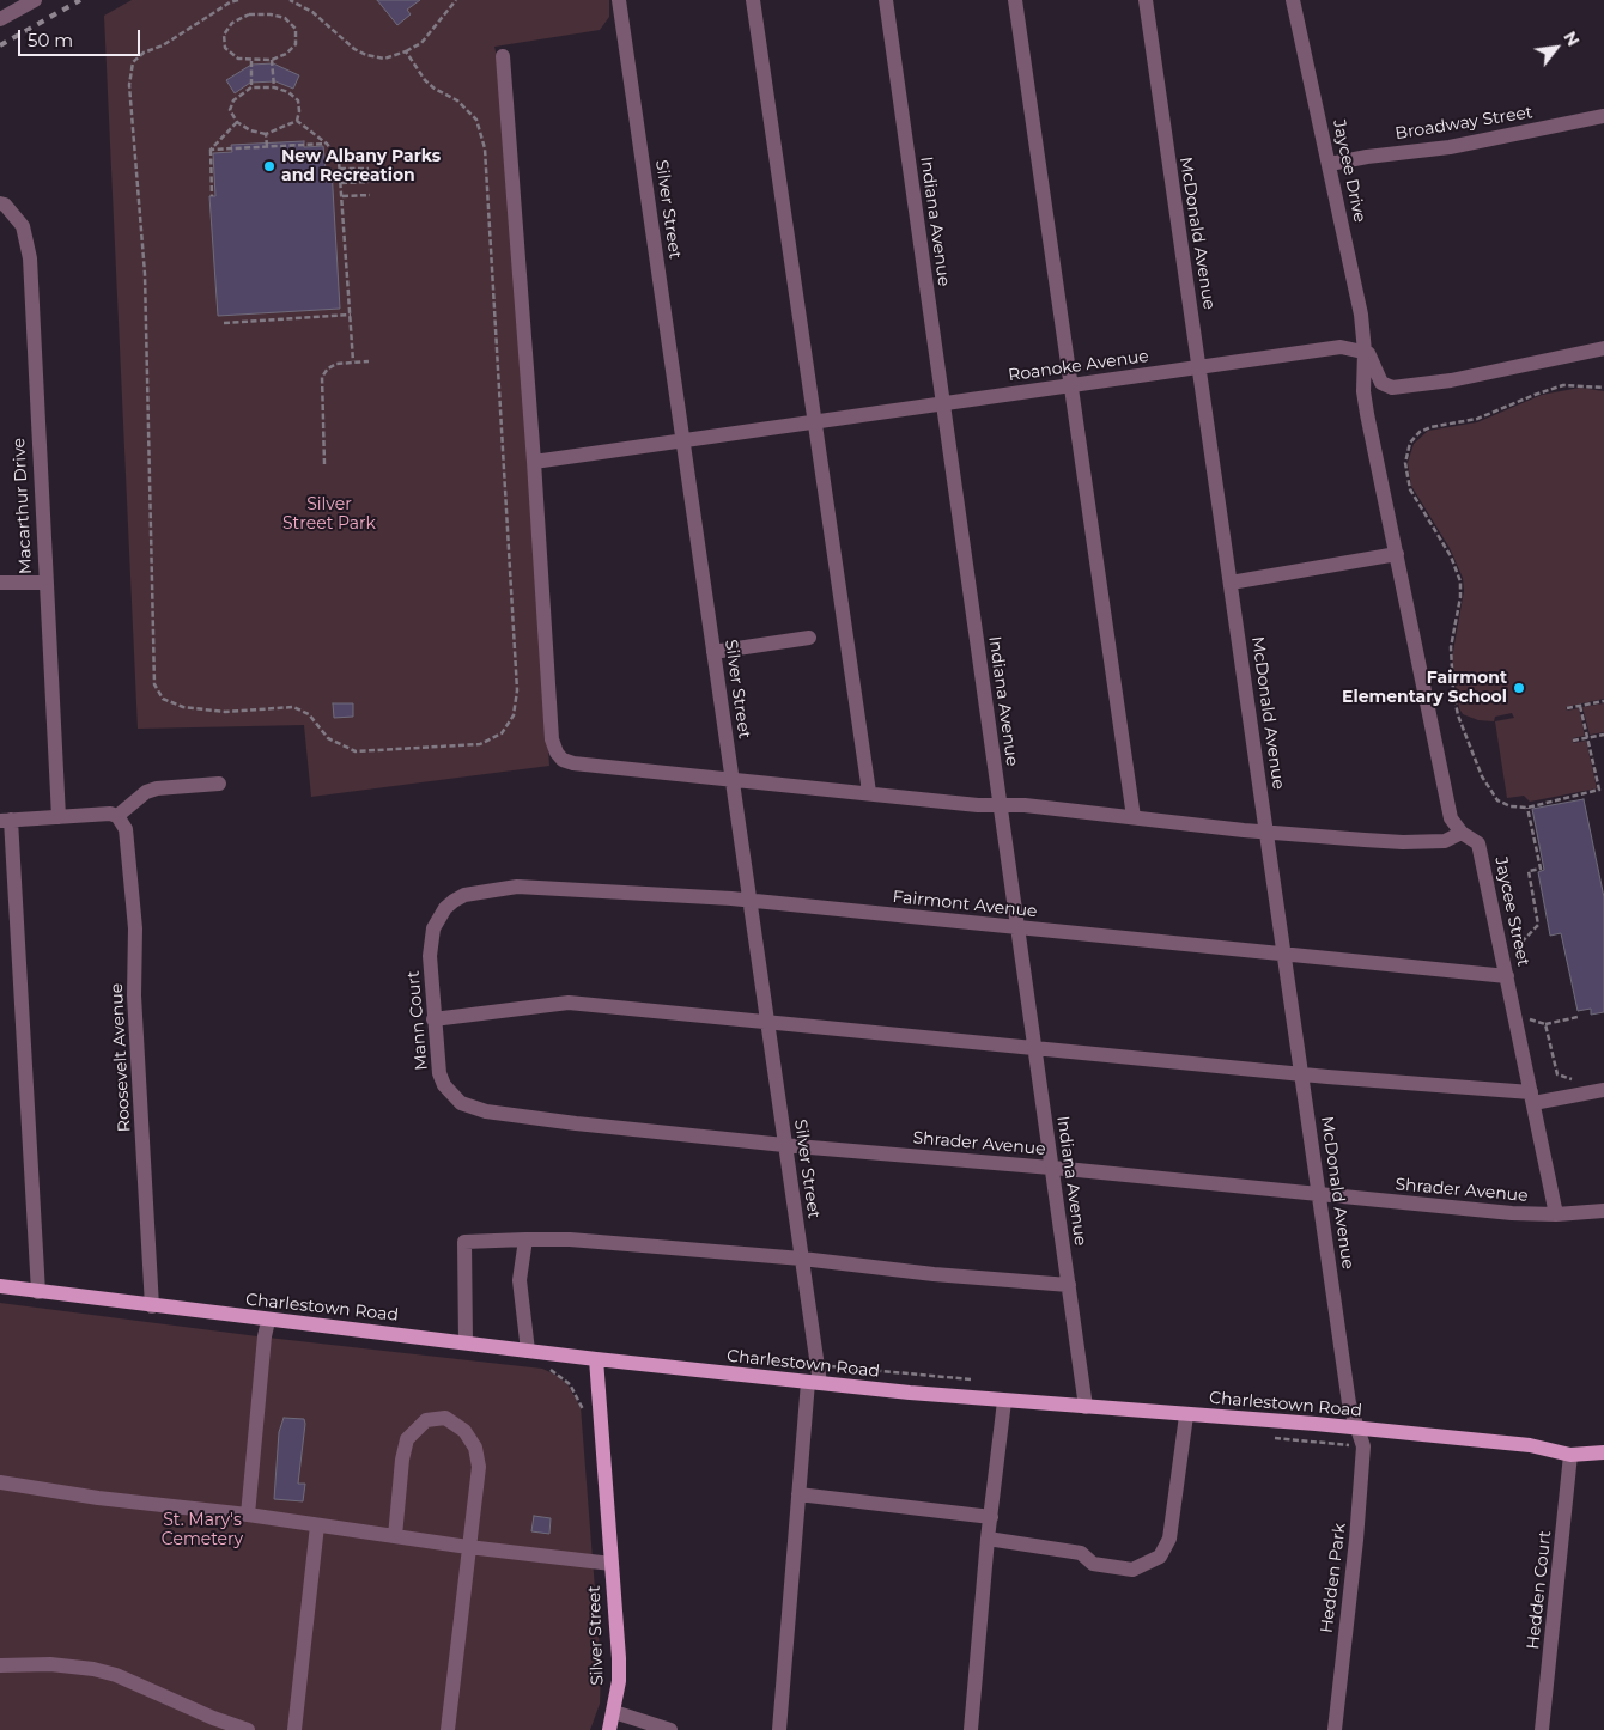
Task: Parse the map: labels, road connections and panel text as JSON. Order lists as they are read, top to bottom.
{
  "streets": {
    "main road": ["Silver Street", "Charlestown Road"],
    "street": [
      "Broadway Street",
      "Jaycee Drive",
      "Indiana Avenue",
      "McDonald Avenue",
      "Roanoke Avenue",
      "Macarthur Drive",
      "Fairmont Avenue",
      "Jaycee Street",
      "Mann Court",
      "Roosevelt Avenue",
      "Shrader Avenue",
      "Hedden Park",
      "Hedden Court"
    ]
  },
  "crossings": [
    ["Broadway Street", "Jaycee Drive"],
    ["Jaycee Drive", "Roanoke Avenue"],
    ["Jaycee Drive", "Jaycee Street"],
    ["Silver Street", "Roanoke Avenue"],
    ["Silver Street", "Fairmont Avenue"],
    ["Silver Street", "Shrader Avenue"],
    ["Silver Street", "Charlestown Road"],
    ["Indiana Avenue", "Roanoke Avenue"],
    ["Indiana Avenue", "Fairmont Avenue"],
    ["Indiana Avenue", "Shrader Avenue"],
    ["Indiana Avenue", "Charlestown Road"],
    ["McDonald Avenue", "Roanoke Avenue"],
    ["McDonald Avenue", "Fairmont Avenue"],
    ["McDonald Avenue", "Shrader Avenue"],
    ["McDonald Avenue", "Charlestown Road"],
    ["McDonald Avenue", "Hedden Park"],
    ["Roanoke Avenue", "Jaycee Street"],
    ["Fairmont Avenue", "Jaycee Street"],
    ["Fairmont Avenue", "Mann Court"],
    ["Jaycee Street", "Shrader Avenue"],
    ["Mann Court", "Shrader Avenue"],
    ["Roosevelt Avenue", "Charlestown Road"],
    ["Charlestown Road", "Hedden Park"],
    ["Charlestown Road", "Hedden Court"]
  ],
  "parks": ["Silver Street Park", "St. Mary's Cemetery"],
  "places": ["New Albany Parks and Recreation", "Fairmont Elementary School"],
  "scale_bar": "50 m",
  "north": "top right"
}
